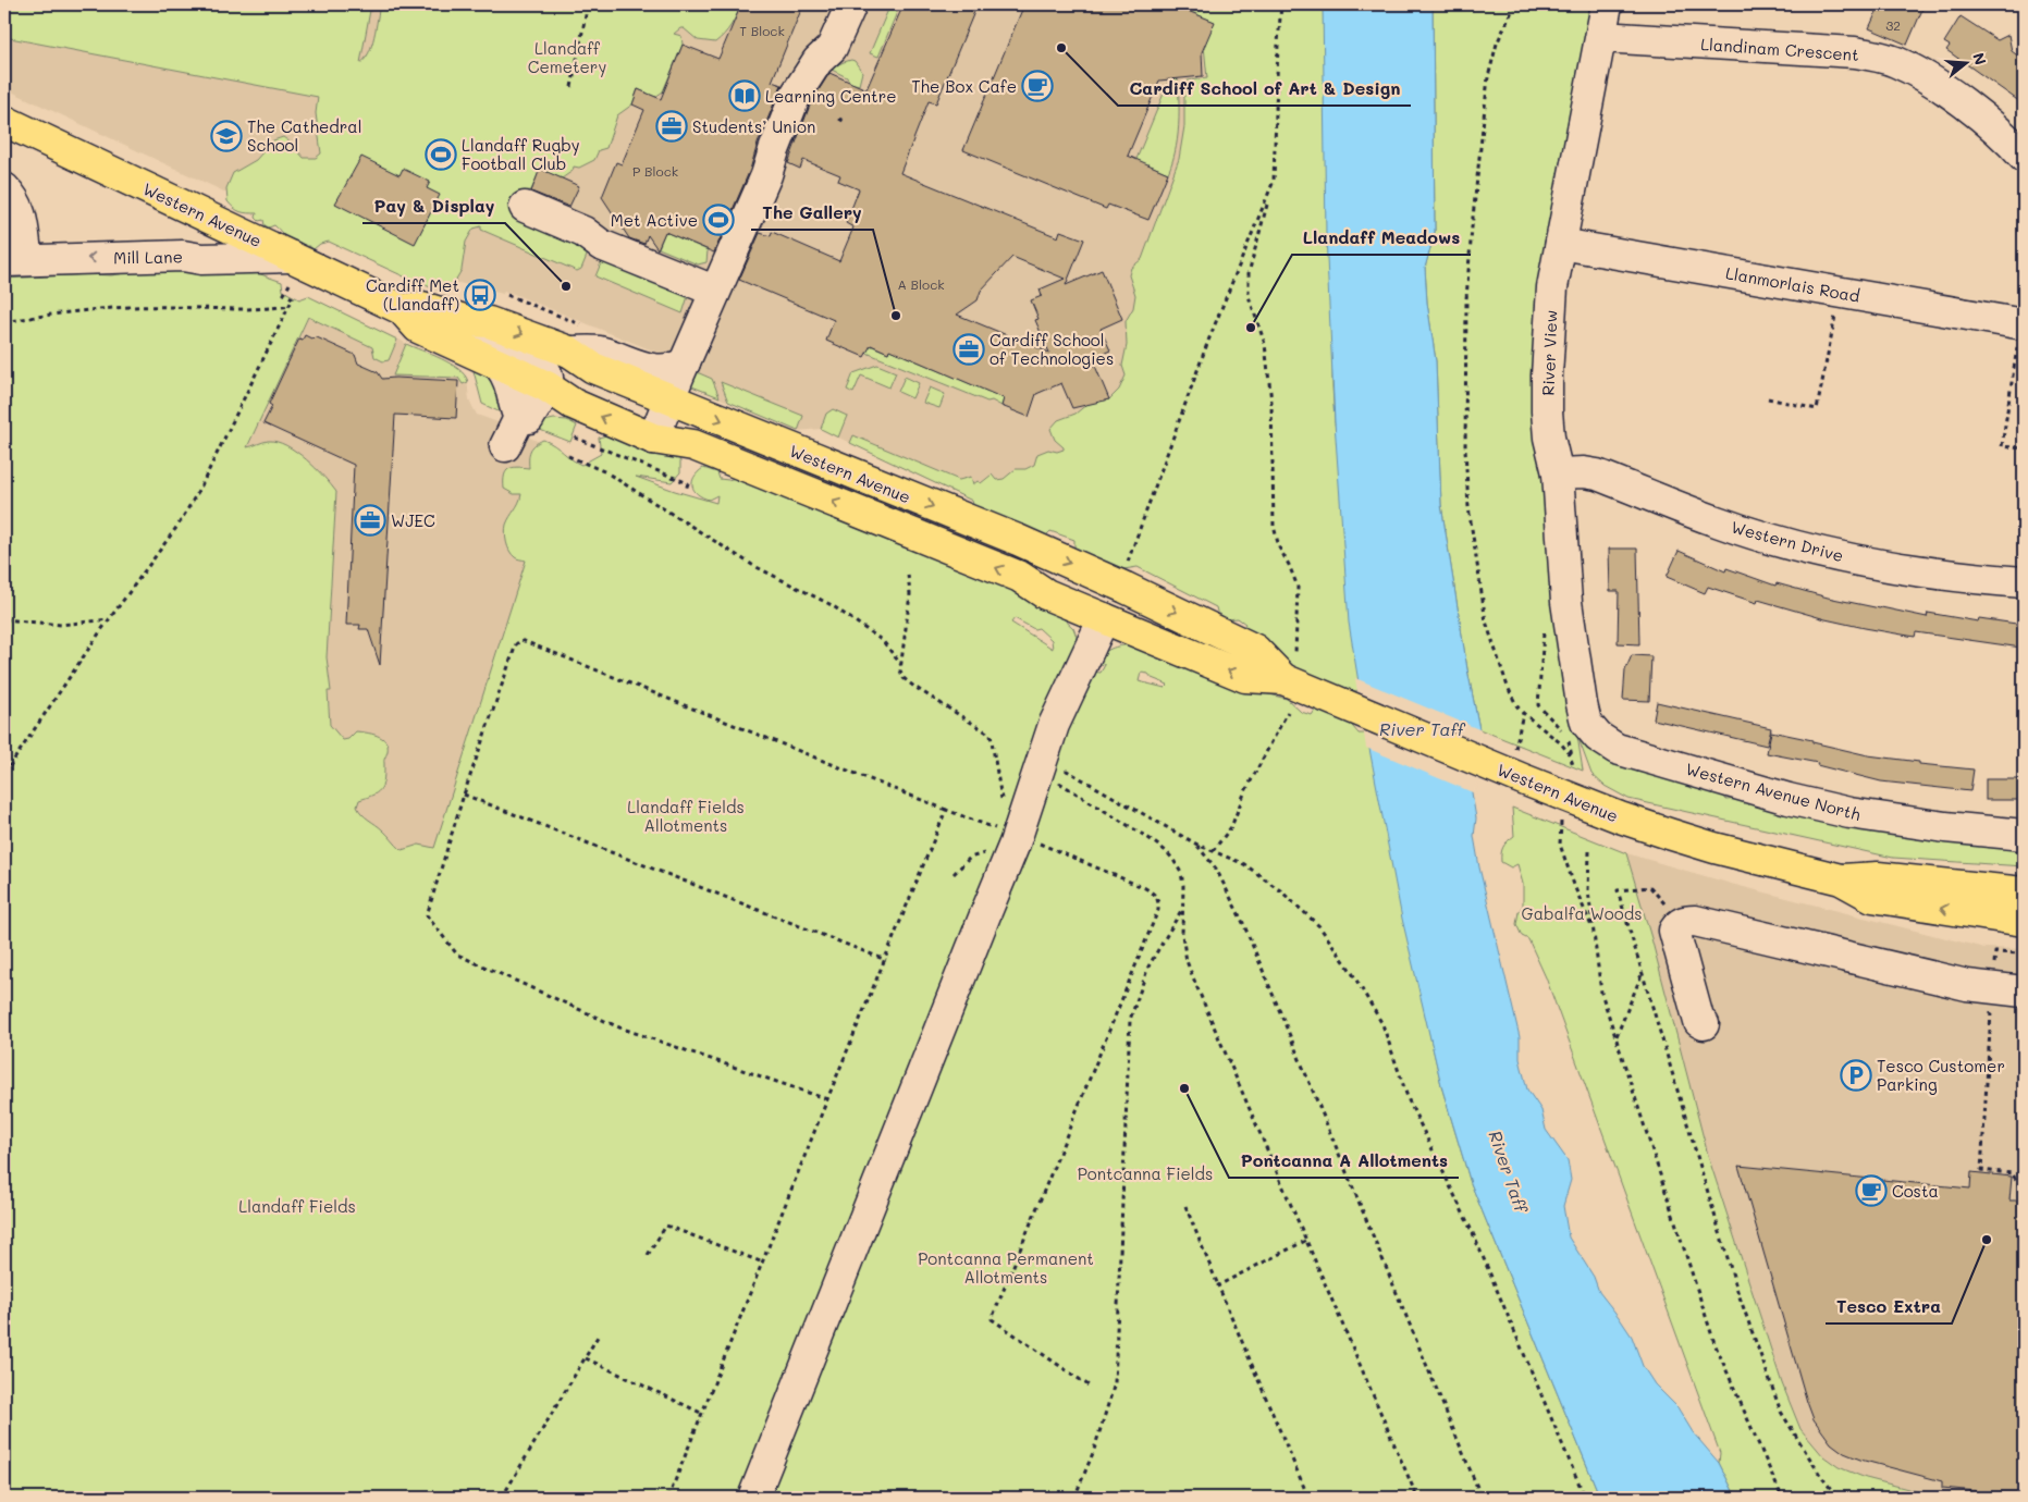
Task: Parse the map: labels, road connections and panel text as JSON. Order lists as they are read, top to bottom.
{
  "streets": {
    "highway": ["Western Avenue"],
    "street": [
      "Llandinam Crescent",
      "Mill Lane",
      "Llanmorlais Road",
      "River View",
      "Western Drive",
      "Western Avenue North"
    ]
  },
  "crossings": [
    ["Llandinam Crescent", "River View"],
    ["Western Avenue", "Mill Lane"],
    ["Llanmorlais Road", "River View"],
    ["River View", "Western Drive"],
    ["River View", "Western Avenue North"]
  ],
  "one_way": ["Mill Lane"],
  "water": ["River Taff"],
  "parks": [
    "Llandaff Cemetery",
    "Llandaff Fields Allotments",
    "Gabalfa Woods",
    "Pontcanna Fields",
    "Llandaff Fields",
    "Pontcanna Permanent Allotments"
  ],
  "places": {
    "other": [
      "Cardiff School of Art & Design",
      "Pay & Display",
      "The Gallery",
      "Llandaff Meadows",
      "Pontcanna A Allotments",
      "Tesco Extra"
    ],
    "cafe": ["The Box Cafe", "Costa"],
    "library": ["Learning Centre"],
    "office": ["Students’ Union", "Cardiff School of Technologies", "WJEC"],
    "school or university": ["The Cathedral School"],
    "sports": ["Llandaff Rugby Football Club", "Met Active"],
    "bus stop": ["Cardiff Met (Llandaff)"],
    "parking": ["Tesco Customer Parking"]
  },
  "house_numbers": [
    "32",
    "T Block",
    "P Block",
    "A Block"
  ],
  "north": "right"
}
